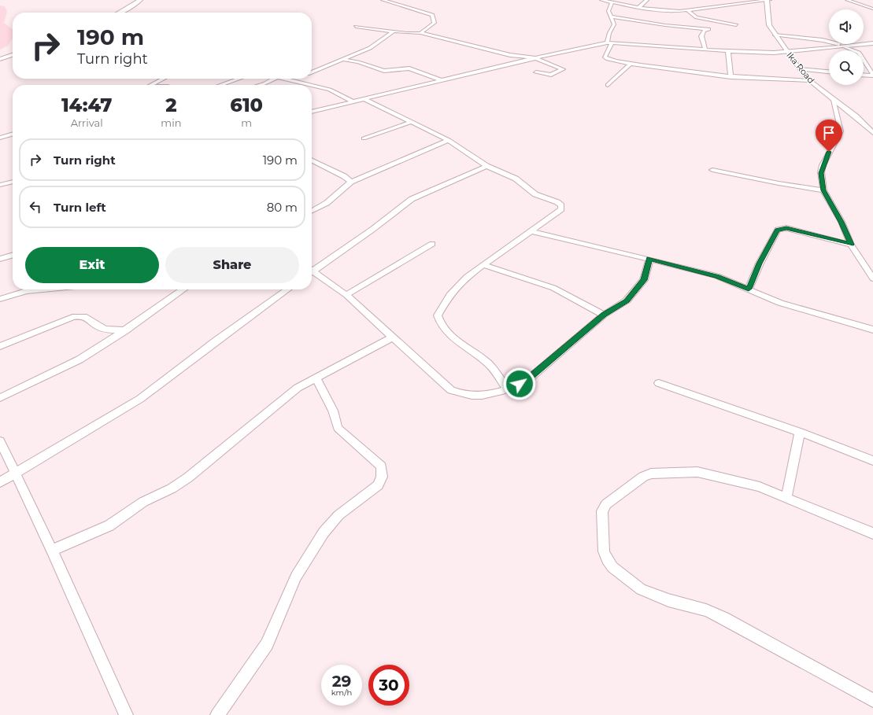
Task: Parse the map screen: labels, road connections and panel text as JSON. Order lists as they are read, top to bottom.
{
  "streets": {
    "street": ["Ika Road"]
  },
  "page": {
    "turn": ["190 m", "Turn right"],
    "eta": [
      "14:47",
      "Arrival",
      "2",
      "min",
      "610",
      "m"
    ],
    "list": [
      {
        "name": "Turn right",
        "value": "190 m"
      },
      {
        "name": "Turn left",
        "value": "80 m"
      }
    ],
    "buttons": ["Exit", "Share"],
    "speed": "29 km/h",
    "limit": "30"
  }
}
